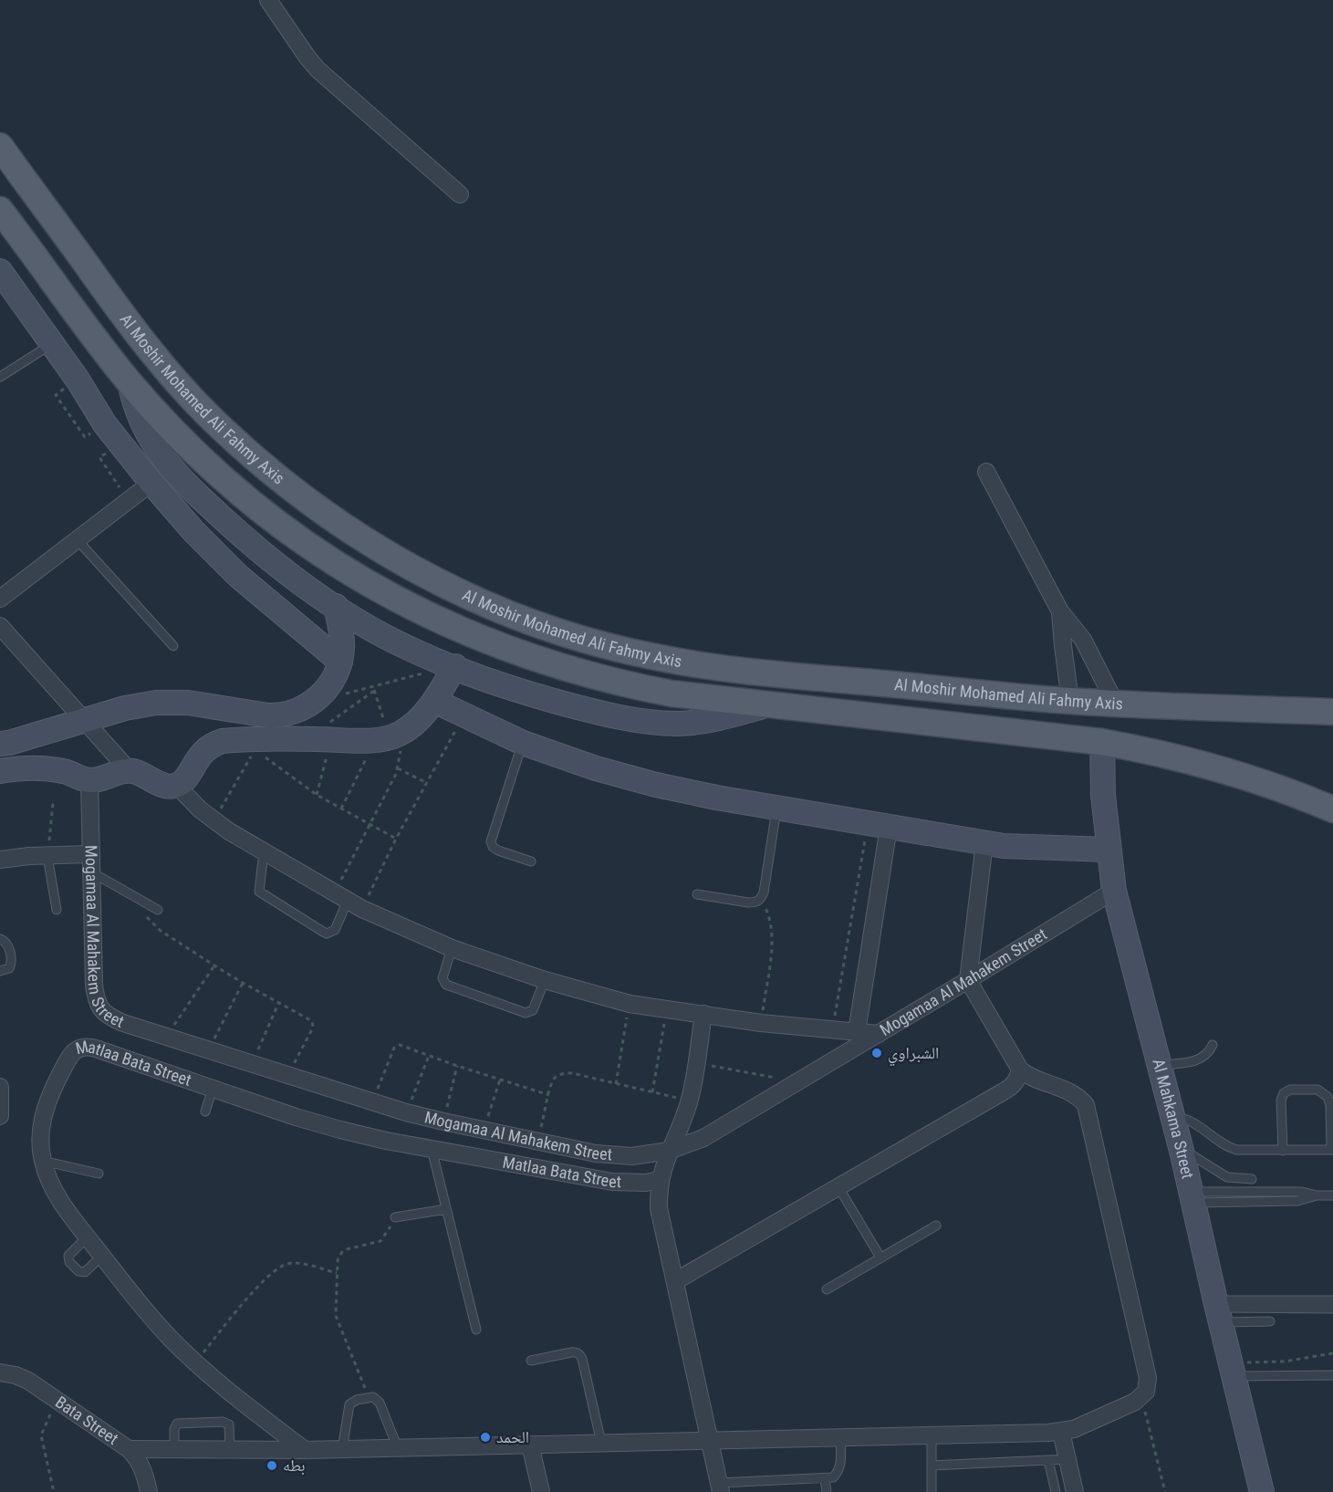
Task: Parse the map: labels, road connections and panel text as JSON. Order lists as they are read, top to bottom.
{
  "streets": {
    "main road": ["Al Moshir Mohamed Ali Fahmy Axis"],
    "street": [
      "Mogamaa Al Mahakem Street",
      "Matlaa Bata Street",
      "Al Mahkama Street",
      "Bata Street"
    ]
  },
  "crossings": [
    ["Mogamaa Al Mahakem Street", "Al Mahkama Street"]
  ],
  "places": ["الشبراوي", "الحمد", "بطه"]
}
